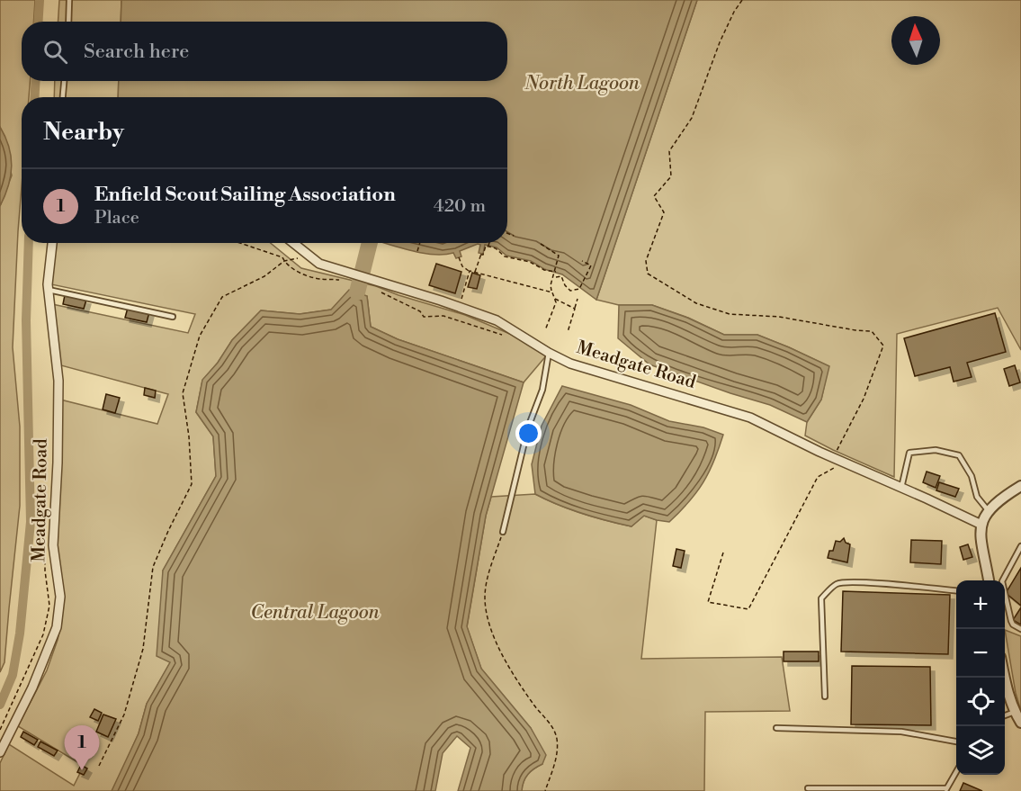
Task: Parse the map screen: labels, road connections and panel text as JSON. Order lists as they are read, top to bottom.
{
  "streets": {
    "street": ["Meadgate Road"]
  },
  "water": ["North Lagoon", "Central Lagoon"],
  "north": "top",
  "page": {
    "search": "Search here",
    "heading": "Nearby",
    "list": [
      {
        "mark": "1",
        "name": "Enfield Scout Sailing Association",
        "note": "Place",
        "value": "420 m"
      }
    ],
    "map_buttons": ["+", "−"],
    "pins": "1"
  }
}
